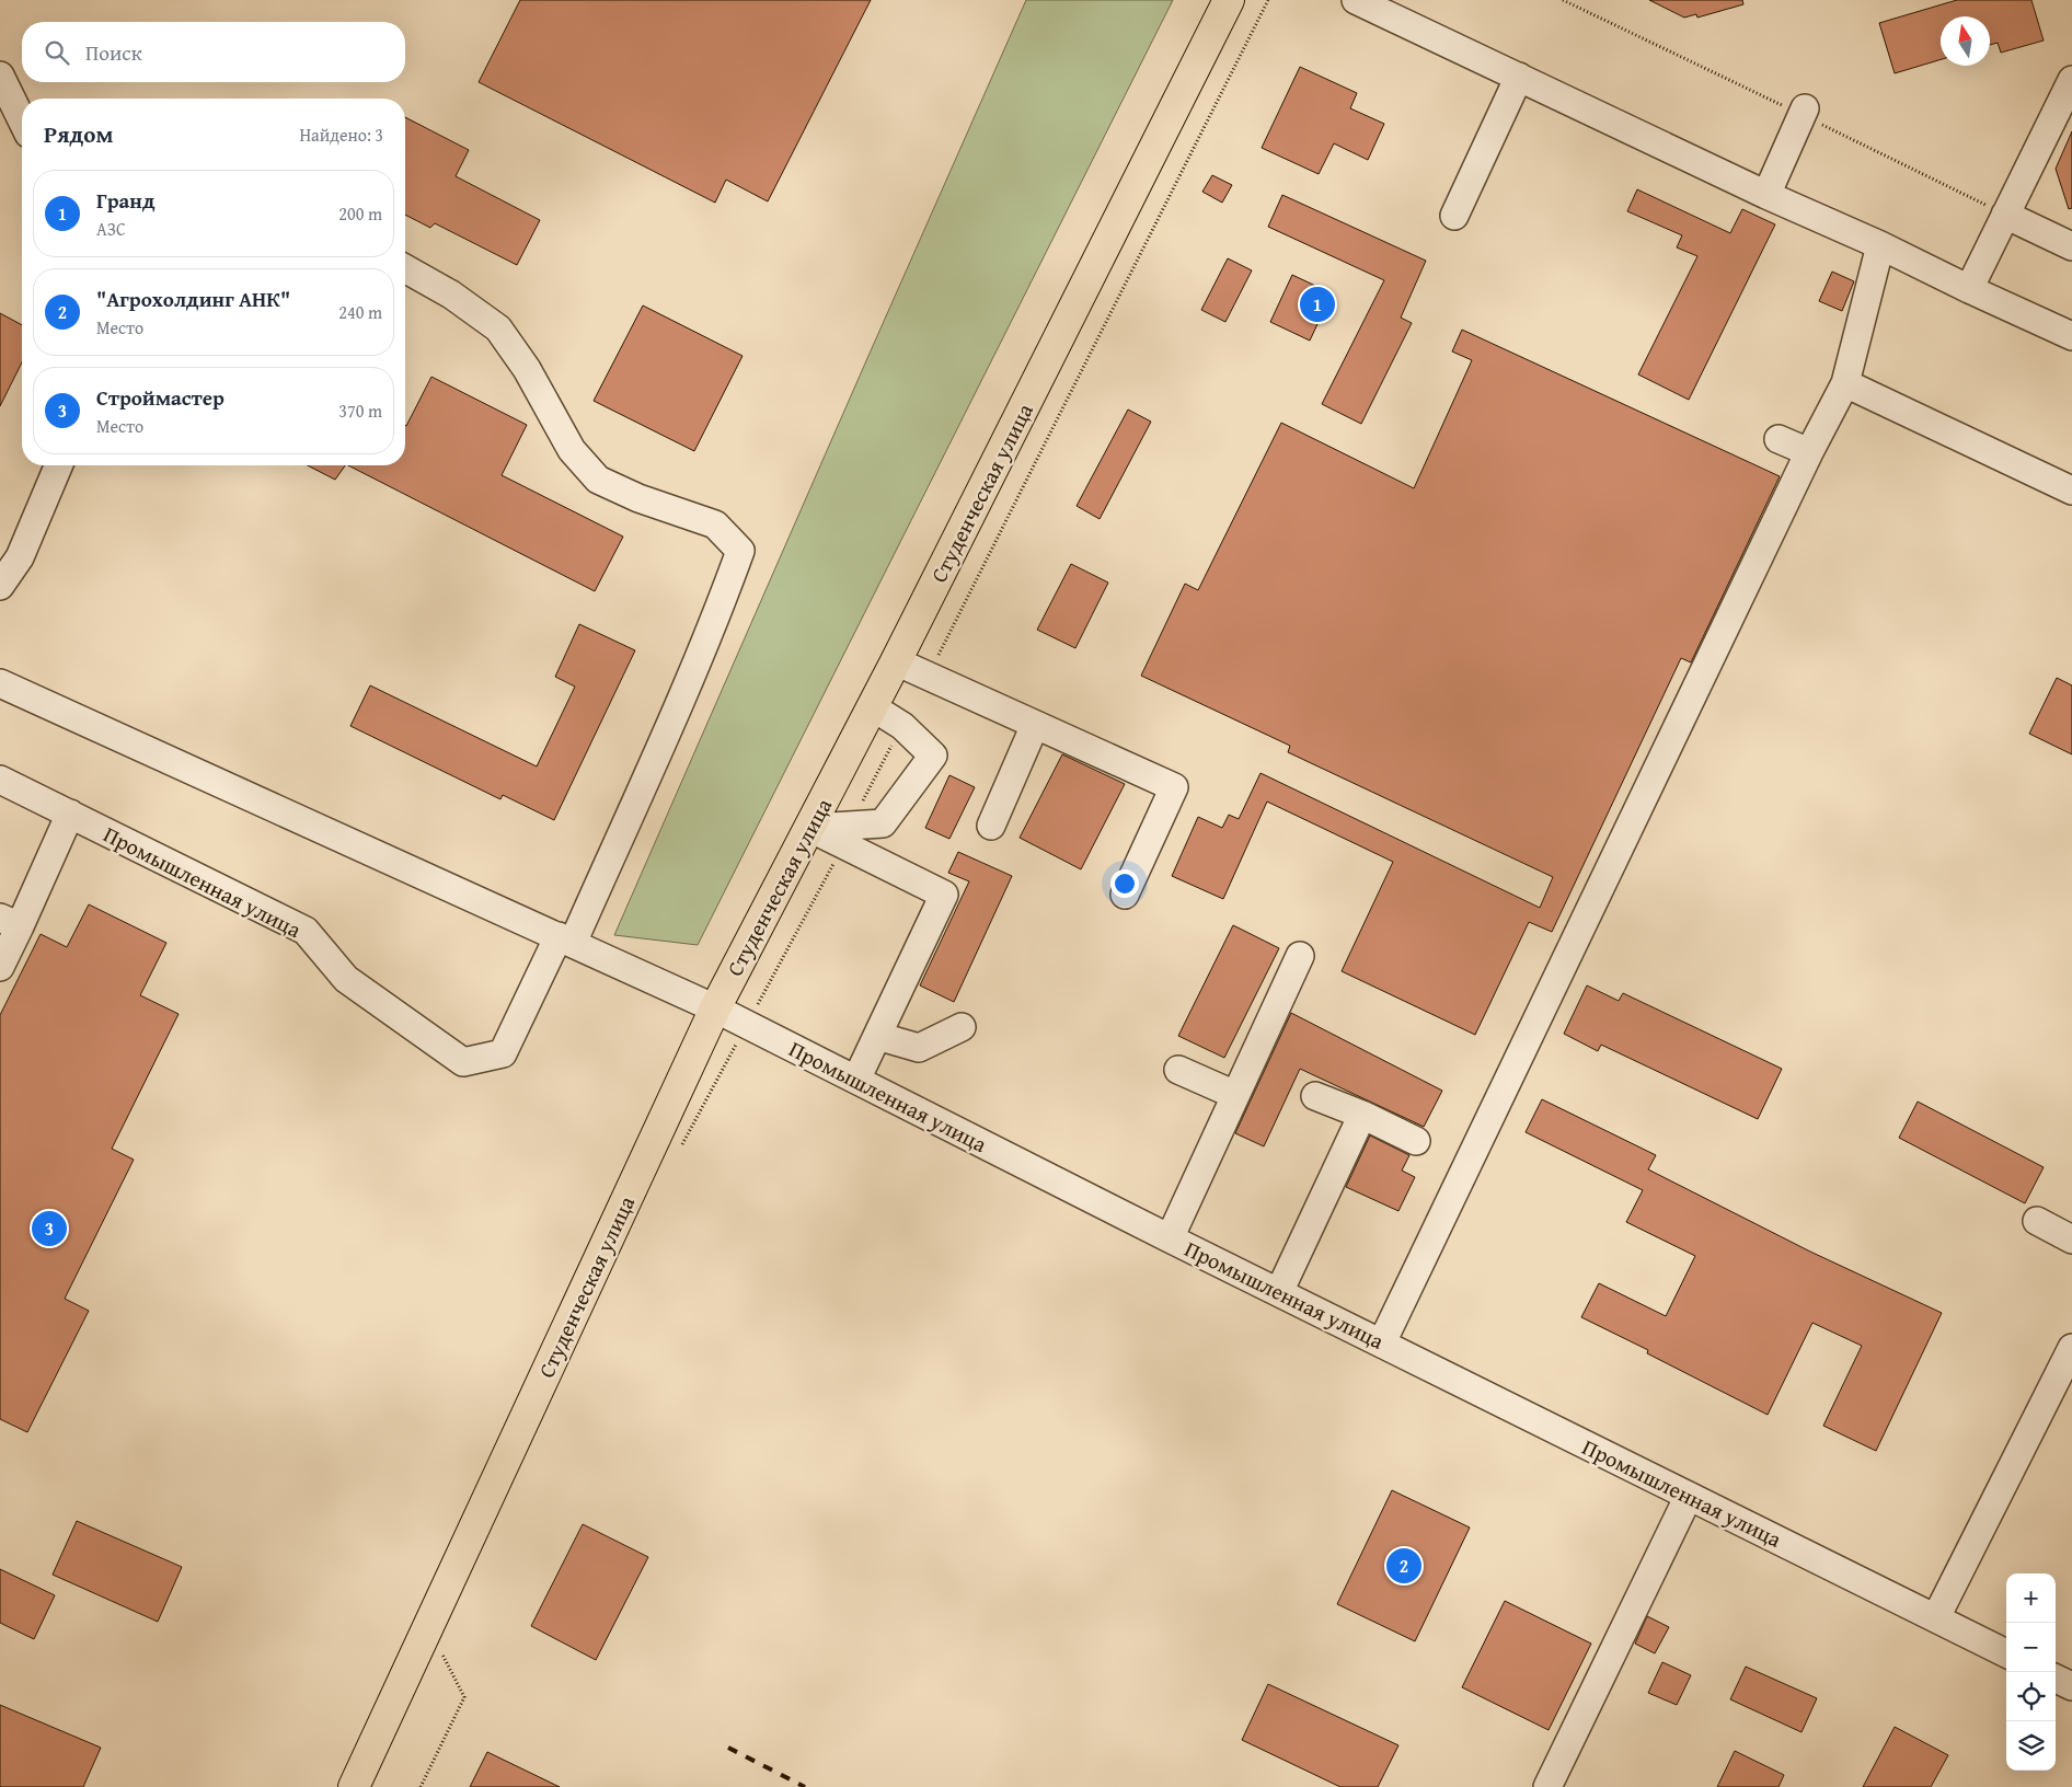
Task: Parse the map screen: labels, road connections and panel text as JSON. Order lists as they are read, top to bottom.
{
  "streets": {
    "main road": ["Студенческая улица"],
    "street": ["Промышленная улица"]
  },
  "crossings": [
    ["Студенческая улица", "Промышленная улица"]
  ],
  "north": "top",
  "page": {
    "search": "Поиск",
    "heading": ["Рядом", "Найдено: 3"],
    "list": [
      {
        "mark": "1",
        "name": "Гранд",
        "note": "АЗС",
        "value": "200 m"
      },
      {
        "mark": "2",
        "name": "\"Агрохолдинг АНК\"",
        "note": "Место",
        "value": "240 m"
      },
      {
        "mark": "3",
        "name": "Строймастер",
        "note": "Место",
        "value": "370 m"
      }
    ],
    "pins": ["1", "3", "2"],
    "map_buttons": ["+", "−"]
  }
}
